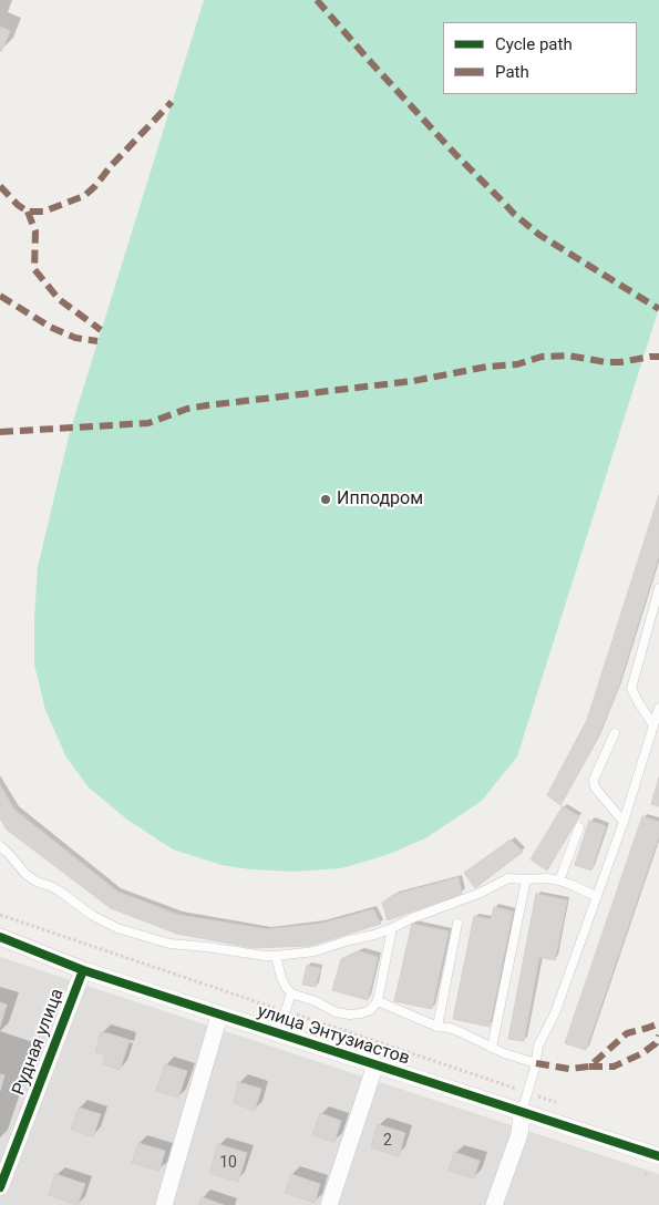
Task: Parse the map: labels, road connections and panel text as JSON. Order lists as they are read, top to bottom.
{
  "streets": {
    "street": ["улица Энтузиастов", "Рудная улица"]
  },
  "crossings": [
    ["улица Энтузиастов", "Рудная улица"]
  ],
  "places": ["Ипподром"],
  "house_numbers": ["2", "10"],
  "legend": ["Cycle path", "Path"]
}
